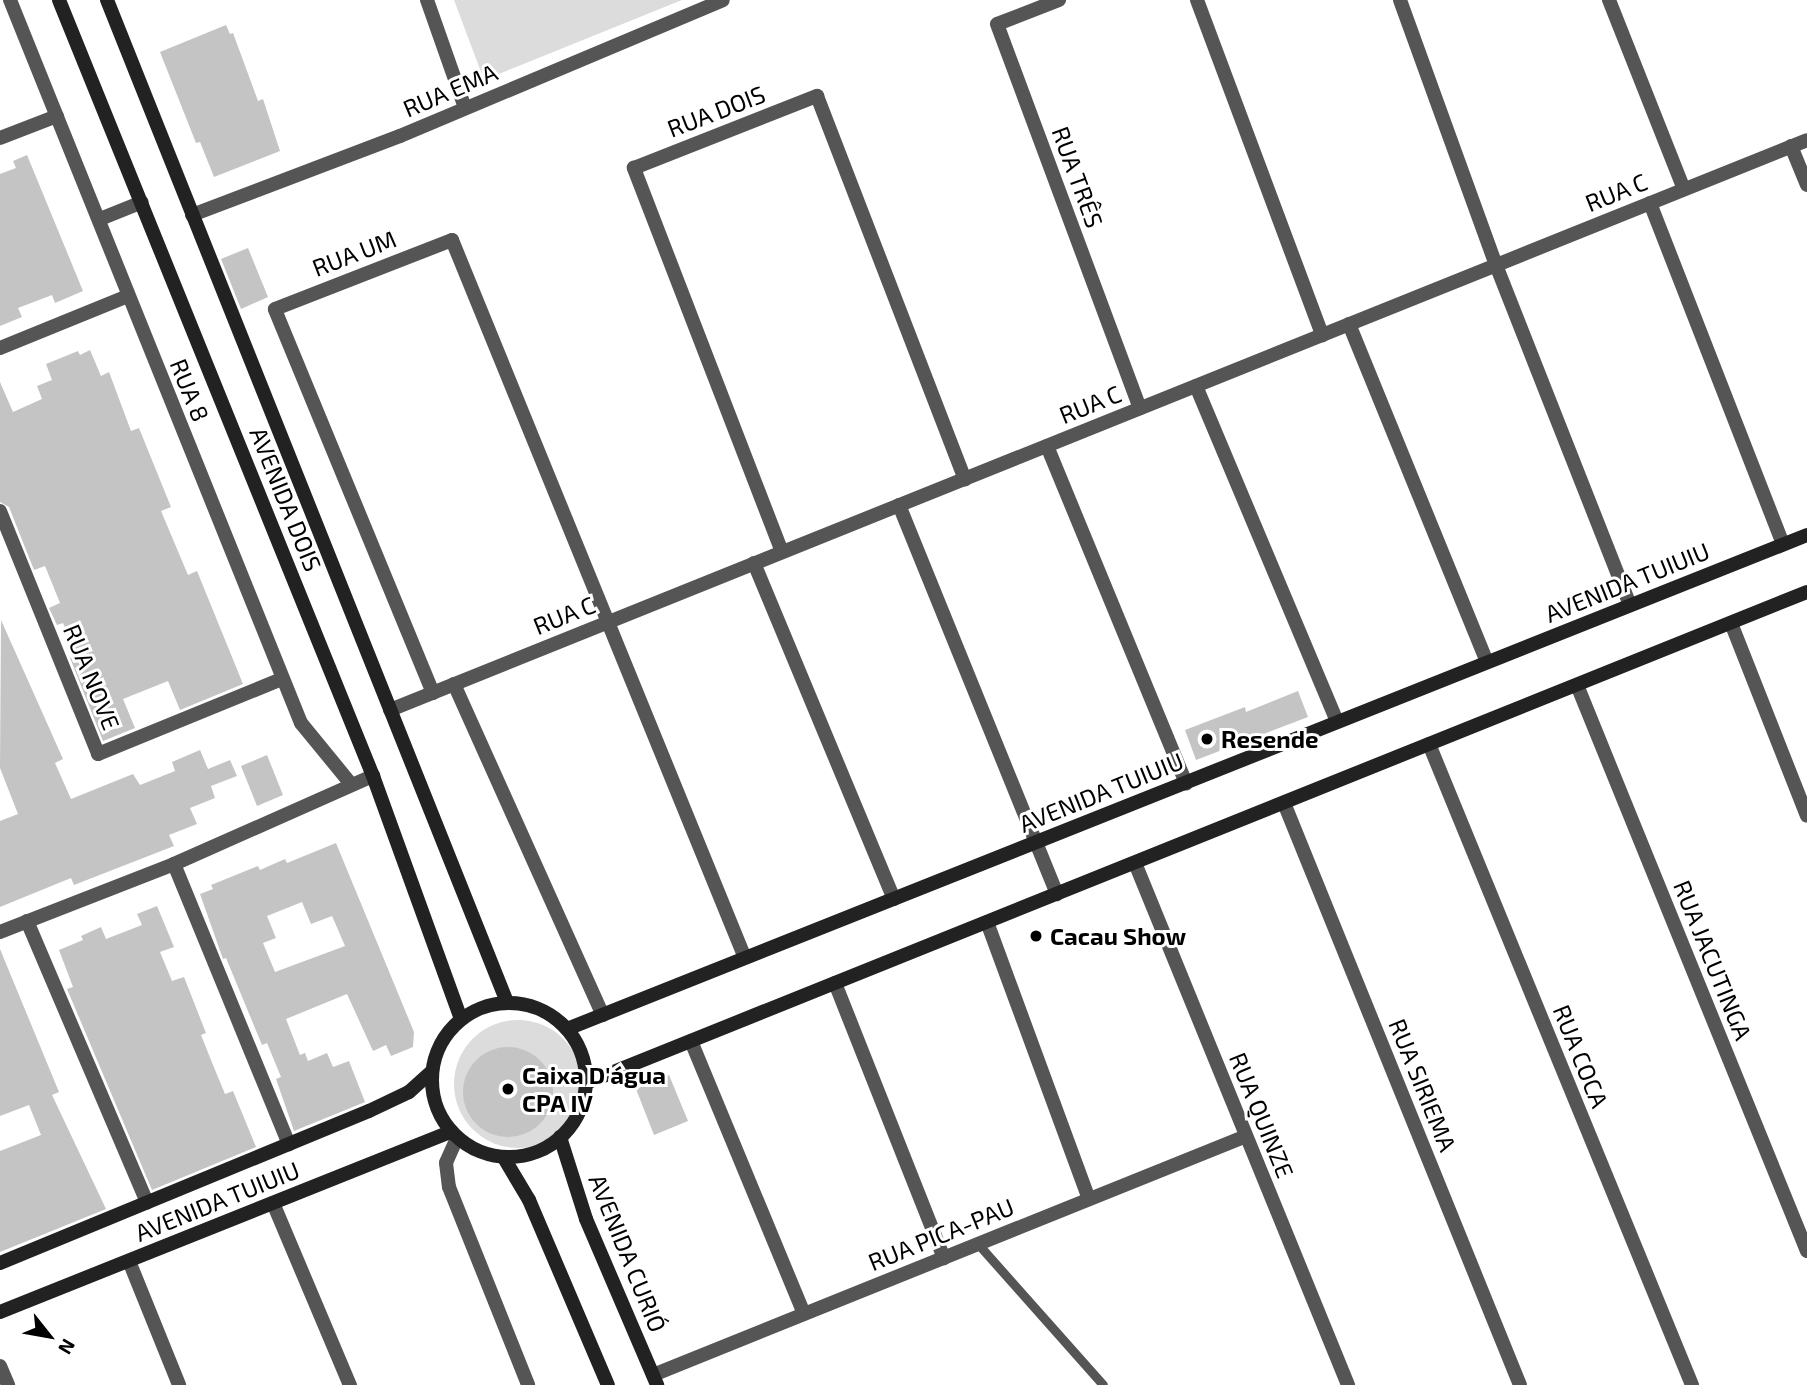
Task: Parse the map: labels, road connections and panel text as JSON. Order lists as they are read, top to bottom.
{
  "streets": {
    "main road": ["AVENIDA DOIS", "AVENIDA TUIUIU", "AVENIDA CURIÓ"],
    "street": [
      "RUA EMA",
      "RUA DOIS",
      "RUA TRÊS",
      "RUA C",
      "RUA UM",
      "RUA 8",
      "RUA NOVE",
      "RUA JACUTINGA",
      "RUA COCA",
      "RUA SIRIEMA",
      "RUA QUINZE",
      "RUA PICA-PAU"
    ]
  },
  "crossings": [
    ["RUA EMA", "AVENIDA DOIS"],
    ["RUA DOIS", "RUA C"],
    ["RUA TRÊS", "RUA C"],
    ["RUA C", "RUA UM"],
    ["RUA C", "AVENIDA DOIS"],
    ["RUA 8", "RUA NOVE"],
    ["AVENIDA DOIS", "AVENIDA TUIUIU"],
    ["AVENIDA DOIS", "AVENIDA CURIÓ"],
    ["AVENIDA TUIUIU", "AVENIDA CURIÓ"],
    ["RUA QUINZE", "RUA PICA-PAU"],
    ["RUA PICA-PAU", "AVENIDA CURIÓ"]
  ],
  "places": ["Resende", "Cacau Show", "Caixa D'água CPA IV"],
  "north": "bottom right"
}
